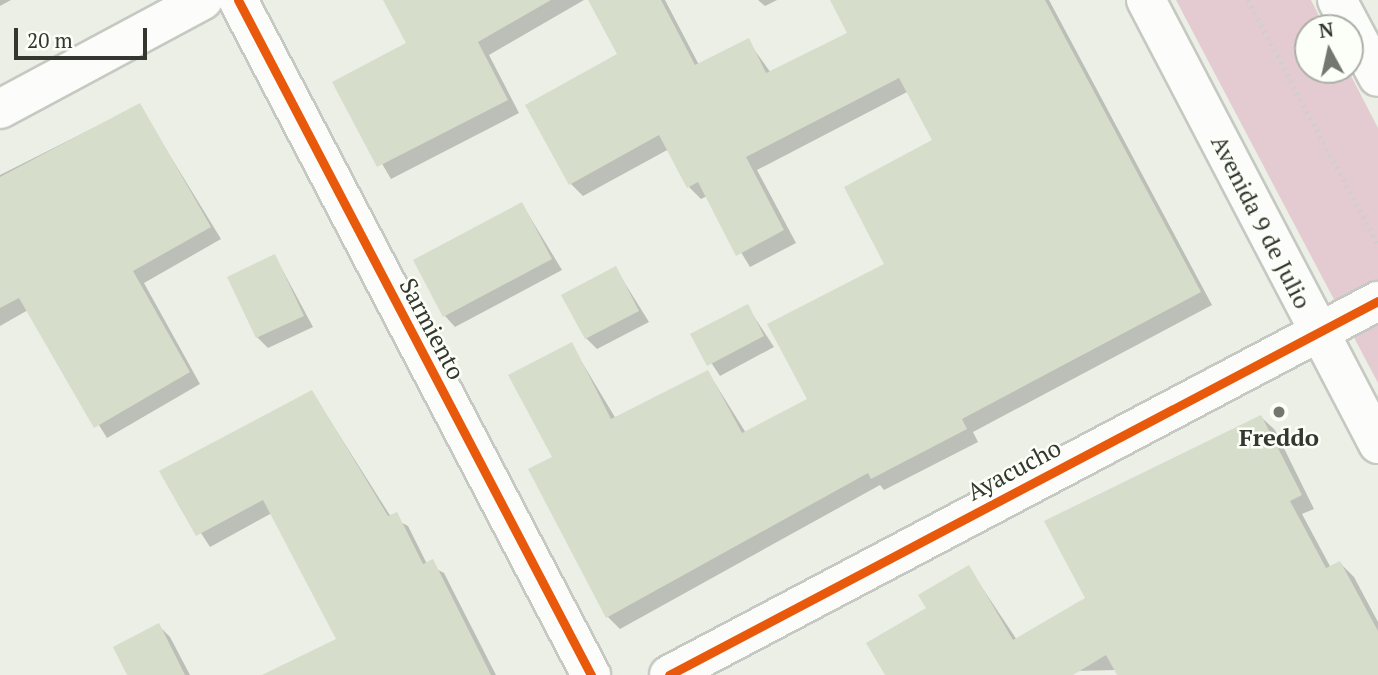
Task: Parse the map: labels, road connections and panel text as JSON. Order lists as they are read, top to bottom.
{
  "streets": {
    "street": ["Avenida 9 de Julio", "Sarmiento", "Ayacucho"]
  },
  "crossings": [
    ["Avenida 9 de Julio", "Ayacucho"]
  ],
  "places": ["Freddo"],
  "scale_bar": "20 m",
  "north": "top"
}
